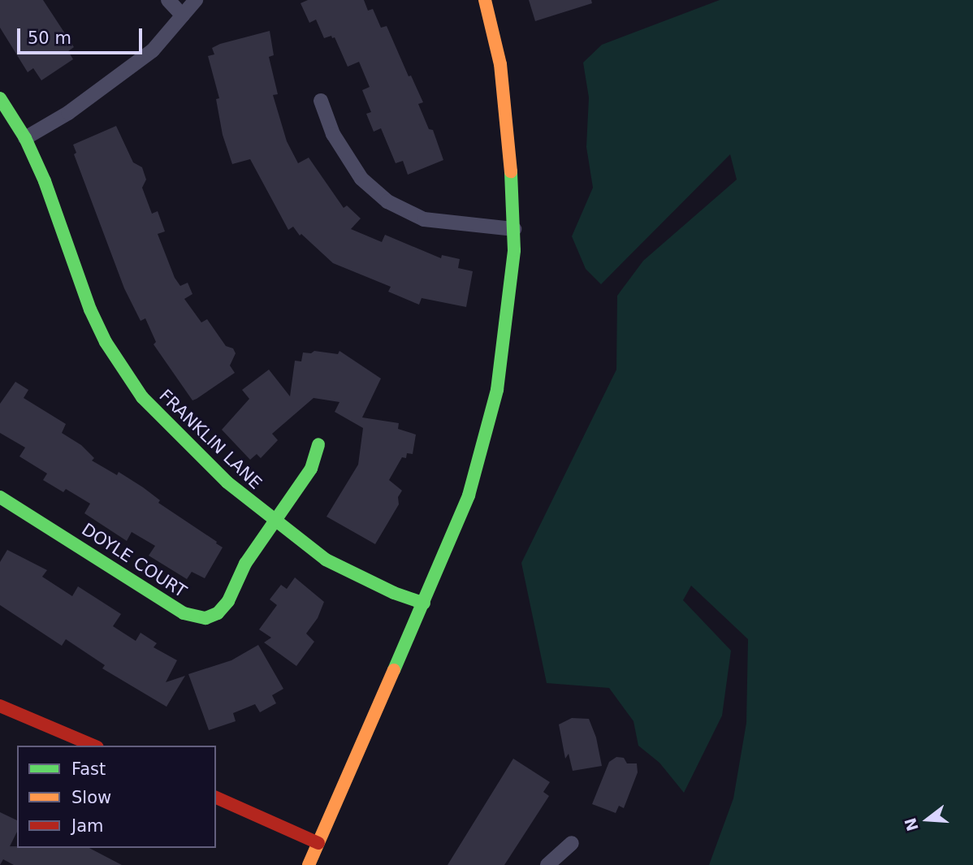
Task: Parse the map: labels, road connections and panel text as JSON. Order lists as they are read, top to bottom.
{
  "streets": {
    "street": ["FRANKLIN LANE", "DOYLE COURT"]
  },
  "crossings": [
    ["FRANKLIN LANE", "DOYLE COURT"]
  ],
  "legend": ["Fast", "Slow", "Jam"],
  "scale_bar": "50 m",
  "north": "left"
}
